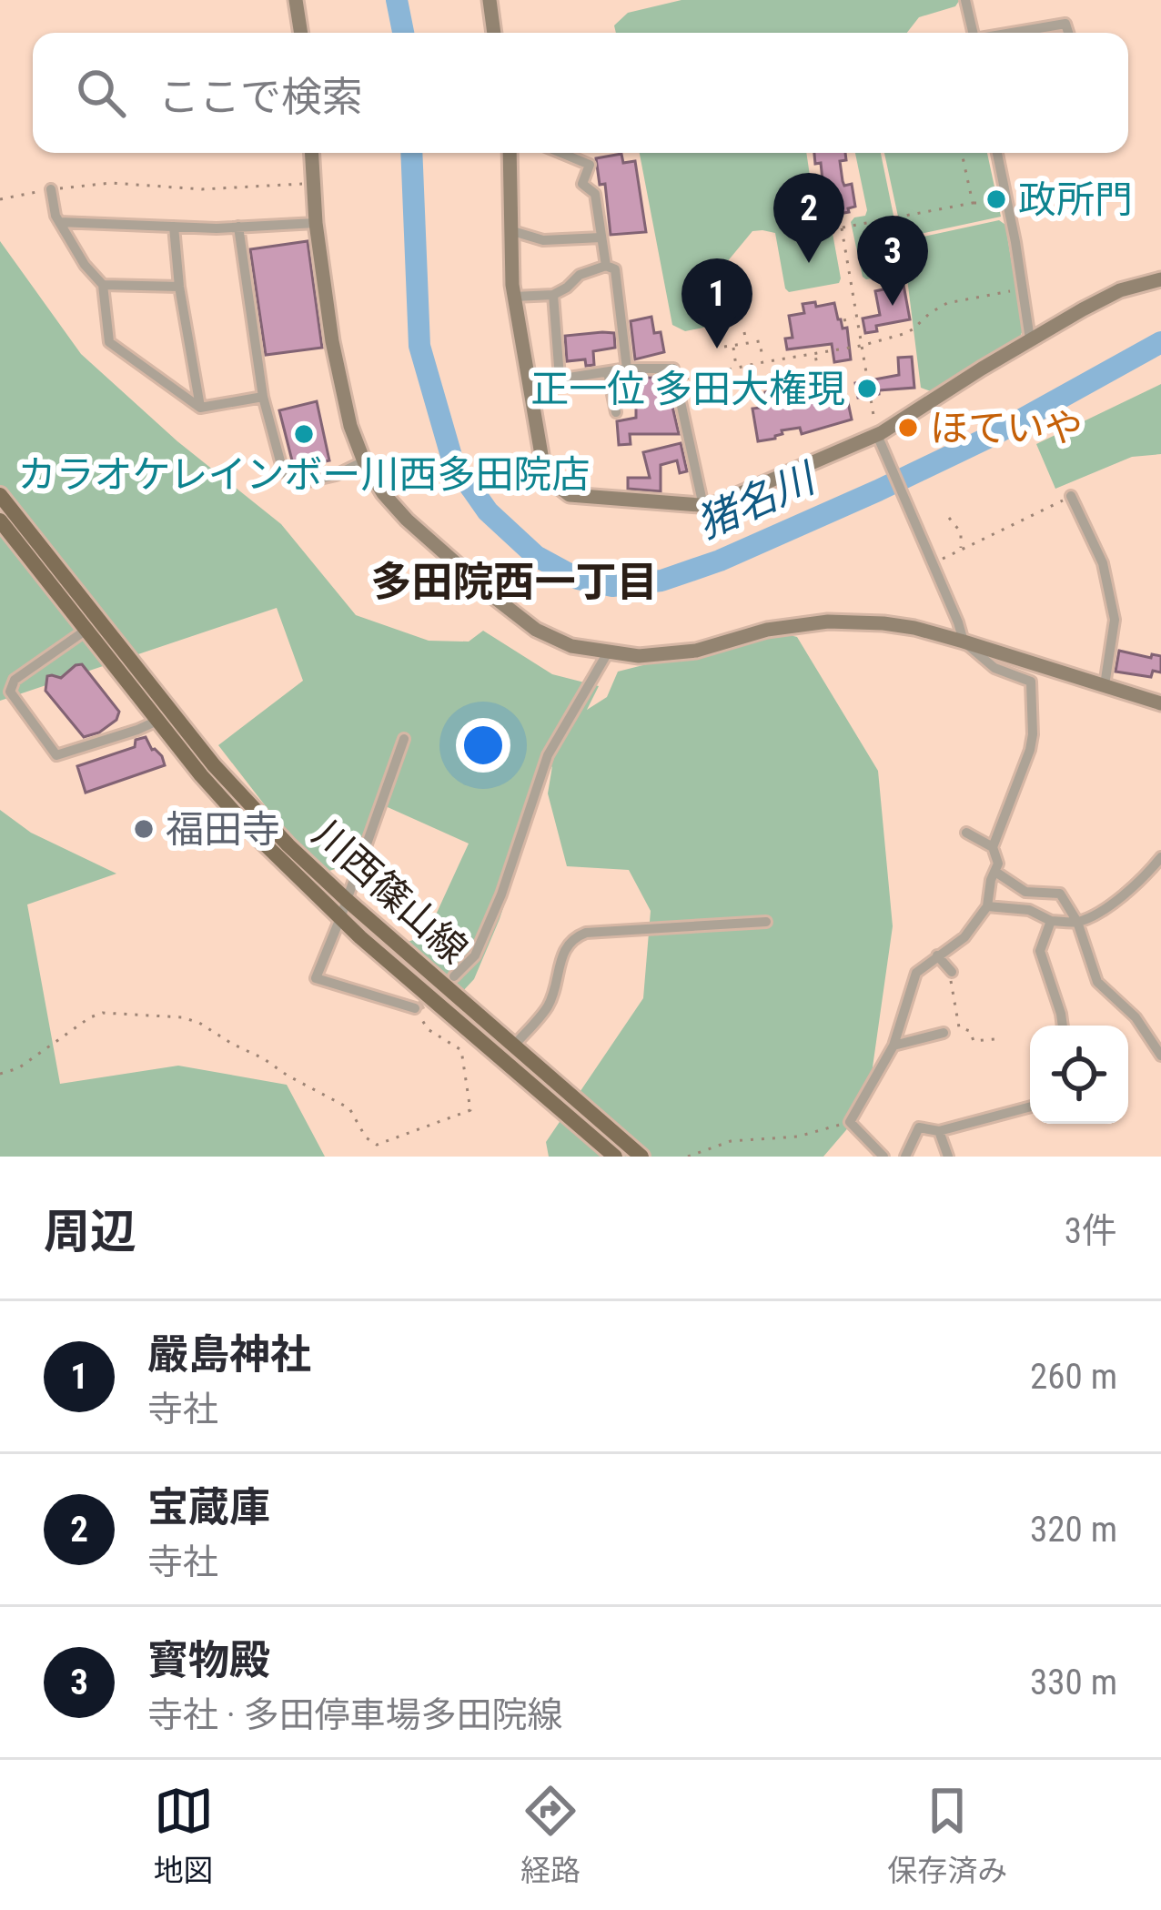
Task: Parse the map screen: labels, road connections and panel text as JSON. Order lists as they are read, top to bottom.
{
  "streets": {
    "main road": ["川西篠山線"]
  },
  "districts": ["多田院西一丁目"],
  "water": ["猪名川"],
  "places": [
    "政所門",
    "正一位 多田大権現",
    "ほていや",
    "カラオケレインボー川西多田院店",
    "福田寺"
  ],
  "page": {
    "search": "ここで検索",
    "pins": ["2", "3", "1"],
    "heading": ["周辺", "3件"],
    "list": [
      {
        "mark": "1",
        "name": "嚴島神社",
        "note": "寺社",
        "value": "260 m"
      },
      {
        "mark": "2",
        "name": "宝蔵庫",
        "note": "寺社",
        "value": "320 m"
      },
      {
        "mark": "3",
        "name": "寳物殿",
        "note": "寺社 · 多田停車場多田院線",
        "value": "330 m"
      }
    ],
    "nav": ["地図", "経路", "保存済み"]
  }
}
